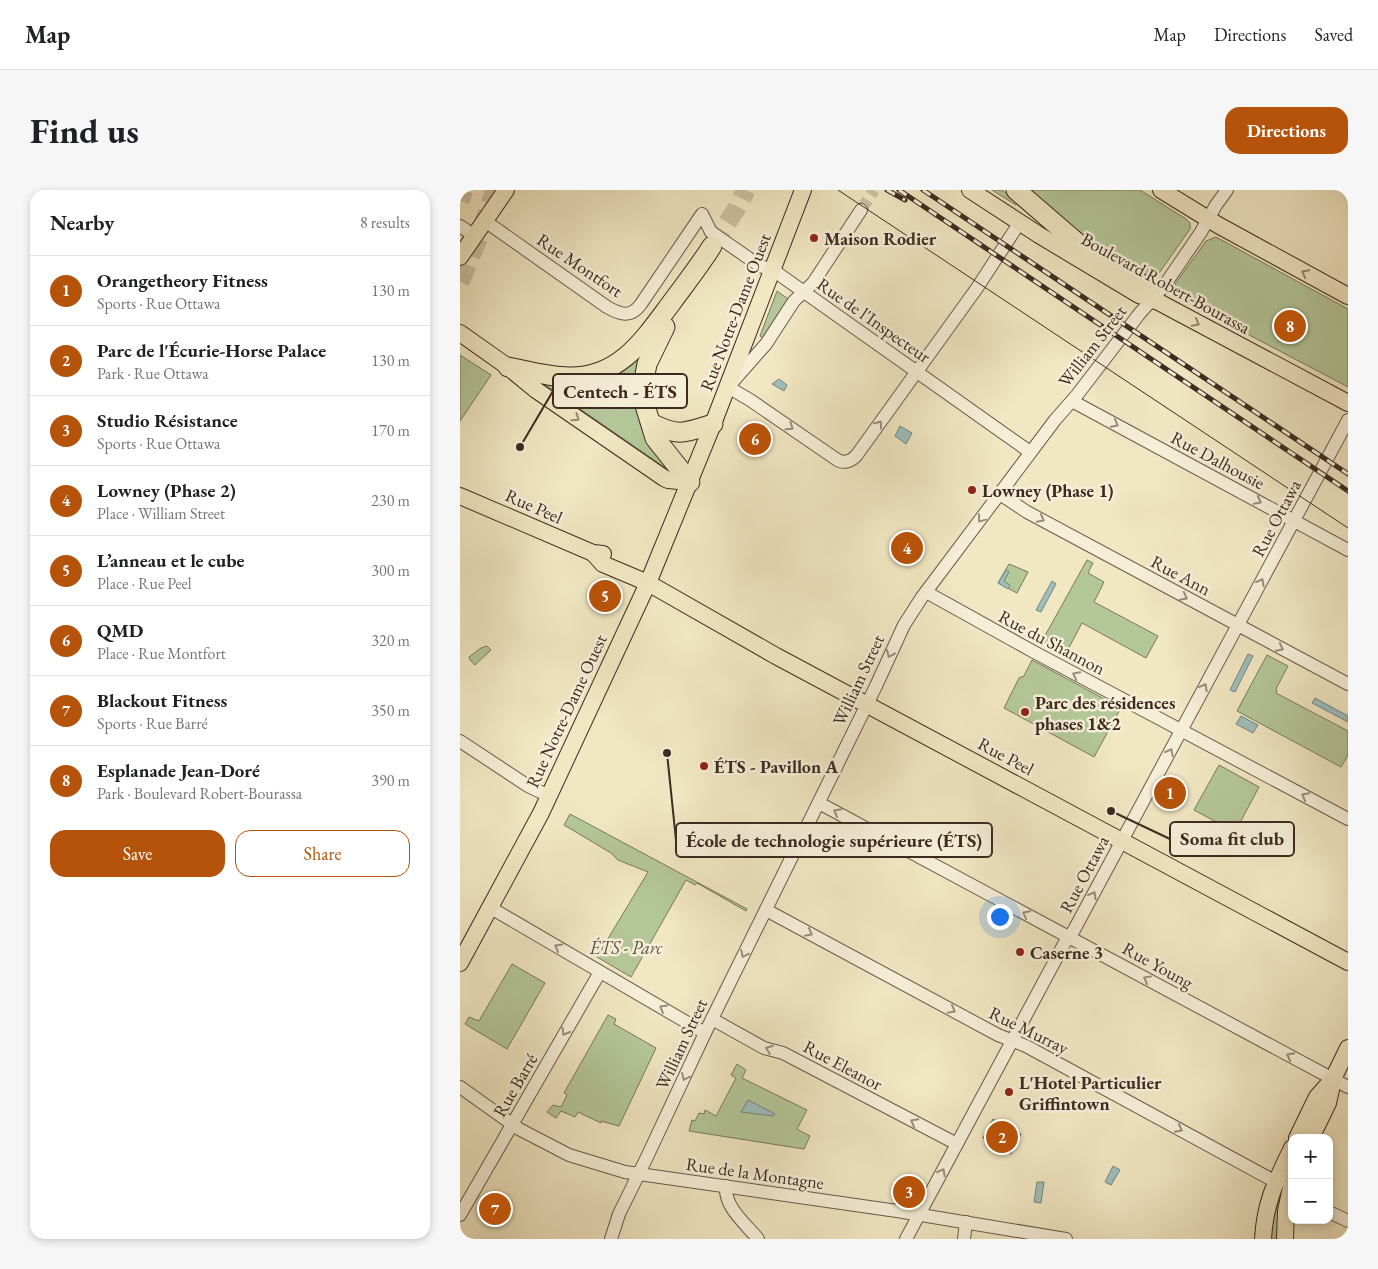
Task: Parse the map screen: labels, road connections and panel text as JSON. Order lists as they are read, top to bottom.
{
  "streets": {
    "main road": ["Boulevard Robert-Bourassa", "Rue Notre-Dame Ouest", "Rue Peel"],
    "street": [
      "Rue Montfort",
      "Rue de l'Inspecteur",
      "William Street",
      "Rue Dalhousie",
      "Rue Ottawa",
      "Rue Ann",
      "Rue du Shannon",
      "Rue Young",
      "Rue Murray",
      "Rue Eleanor",
      "Rue Barré",
      "Rue de la Montagne"
    ]
  },
  "crossings": [
    ["Rue Montfort", "Rue de l'Inspecteur"],
    ["Boulevard Robert-Bourassa", "William Street"],
    ["Rue Notre-Dame Ouest", "Rue de l'Inspecteur"],
    ["Rue Notre-Dame Ouest", "Rue Peel"],
    ["Rue de l'Inspecteur", "William Street"],
    ["William Street", "Rue Dalhousie"],
    ["William Street", "Rue Peel"],
    ["William Street", "Rue Ann"],
    ["William Street", "Rue du Shannon"],
    ["William Street", "Rue Young"],
    ["William Street", "Rue Murray"],
    ["William Street", "Rue Eleanor"],
    ["William Street", "Rue de la Montagne"],
    ["Rue Dalhousie", "Rue Ottawa"],
    ["Rue Peel", "Rue Ottawa"],
    ["Rue Ottawa", "Rue Ann"],
    ["Rue Ottawa", "Rue du Shannon"],
    ["Rue Ottawa", "Rue Young"],
    ["Rue Ottawa", "Rue Murray"],
    ["Rue Ottawa", "Rue Eleanor"],
    ["Rue Ottawa", "Rue de la Montagne"],
    ["Rue Barré", "Rue de la Montagne"]
  ],
  "one_way": [
    "William Street",
    "Rue Dalhousie",
    "Rue Ottawa",
    "Rue Ann",
    "Rue du Shannon",
    "Rue Young",
    "Rue Murray",
    "Rue Eleanor",
    "Rue Barré"
  ],
  "parks": ["ÉTS - Parc"],
  "places": [
    "Maison Rodier",
    "Centech - ÉTS",
    "Lowney (Phase 1)",
    "Parc des résidences phases 1&2",
    "École de technologie supérieure (ÉTS)",
    "ÉTS - Pavillon A",
    "Soma fit club",
    "Caserne 3",
    "L'Hotel Particulier Griffintown"
  ],
  "page": {
    "header": "Map",
    "nav": ["Map", "Directions", "Saved"],
    "buttons": [
      "Directions",
      ["Save", "Share"]
    ],
    "title": "Find us",
    "heading": ["Nearby", "8 results"],
    "list": [
      {
        "mark": "1",
        "name": "Orangetheory Fitness",
        "note": "Sports · Rue Ottawa",
        "value": "130 m"
      },
      {
        "mark": "2",
        "name": "Parc de l'Écurie-Horse Palace",
        "note": "Park · Rue Ottawa",
        "value": "130 m"
      },
      {
        "mark": "3",
        "name": "Studio Résistance",
        "note": "Sports · Rue Ottawa",
        "value": "170 m"
      },
      {
        "mark": "4",
        "name": "Lowney (Phase 2)",
        "note": "Place · William Street",
        "value": "230 m"
      },
      {
        "mark": "5",
        "name": "L’anneau et le cube",
        "note": "Place · Rue Peel",
        "value": "300 m"
      },
      {
        "mark": "6",
        "name": "QMD",
        "note": "Place · Rue Montfort",
        "value": "320 m"
      },
      {
        "mark": "7",
        "name": "Blackout Fitness",
        "note": "Sports · Rue Barré",
        "value": "350 m"
      },
      {
        "mark": "8",
        "name": "Esplanade Jean-Doré",
        "note": "Park · Boulevard Robert-Bourassa",
        "value": "390 m"
      }
    ],
    "pins": [
      "8",
      "6",
      "4",
      "5",
      "1",
      "2",
      "3",
      "7"
    ],
    "map_buttons": ["+", "−"]
  }
}
